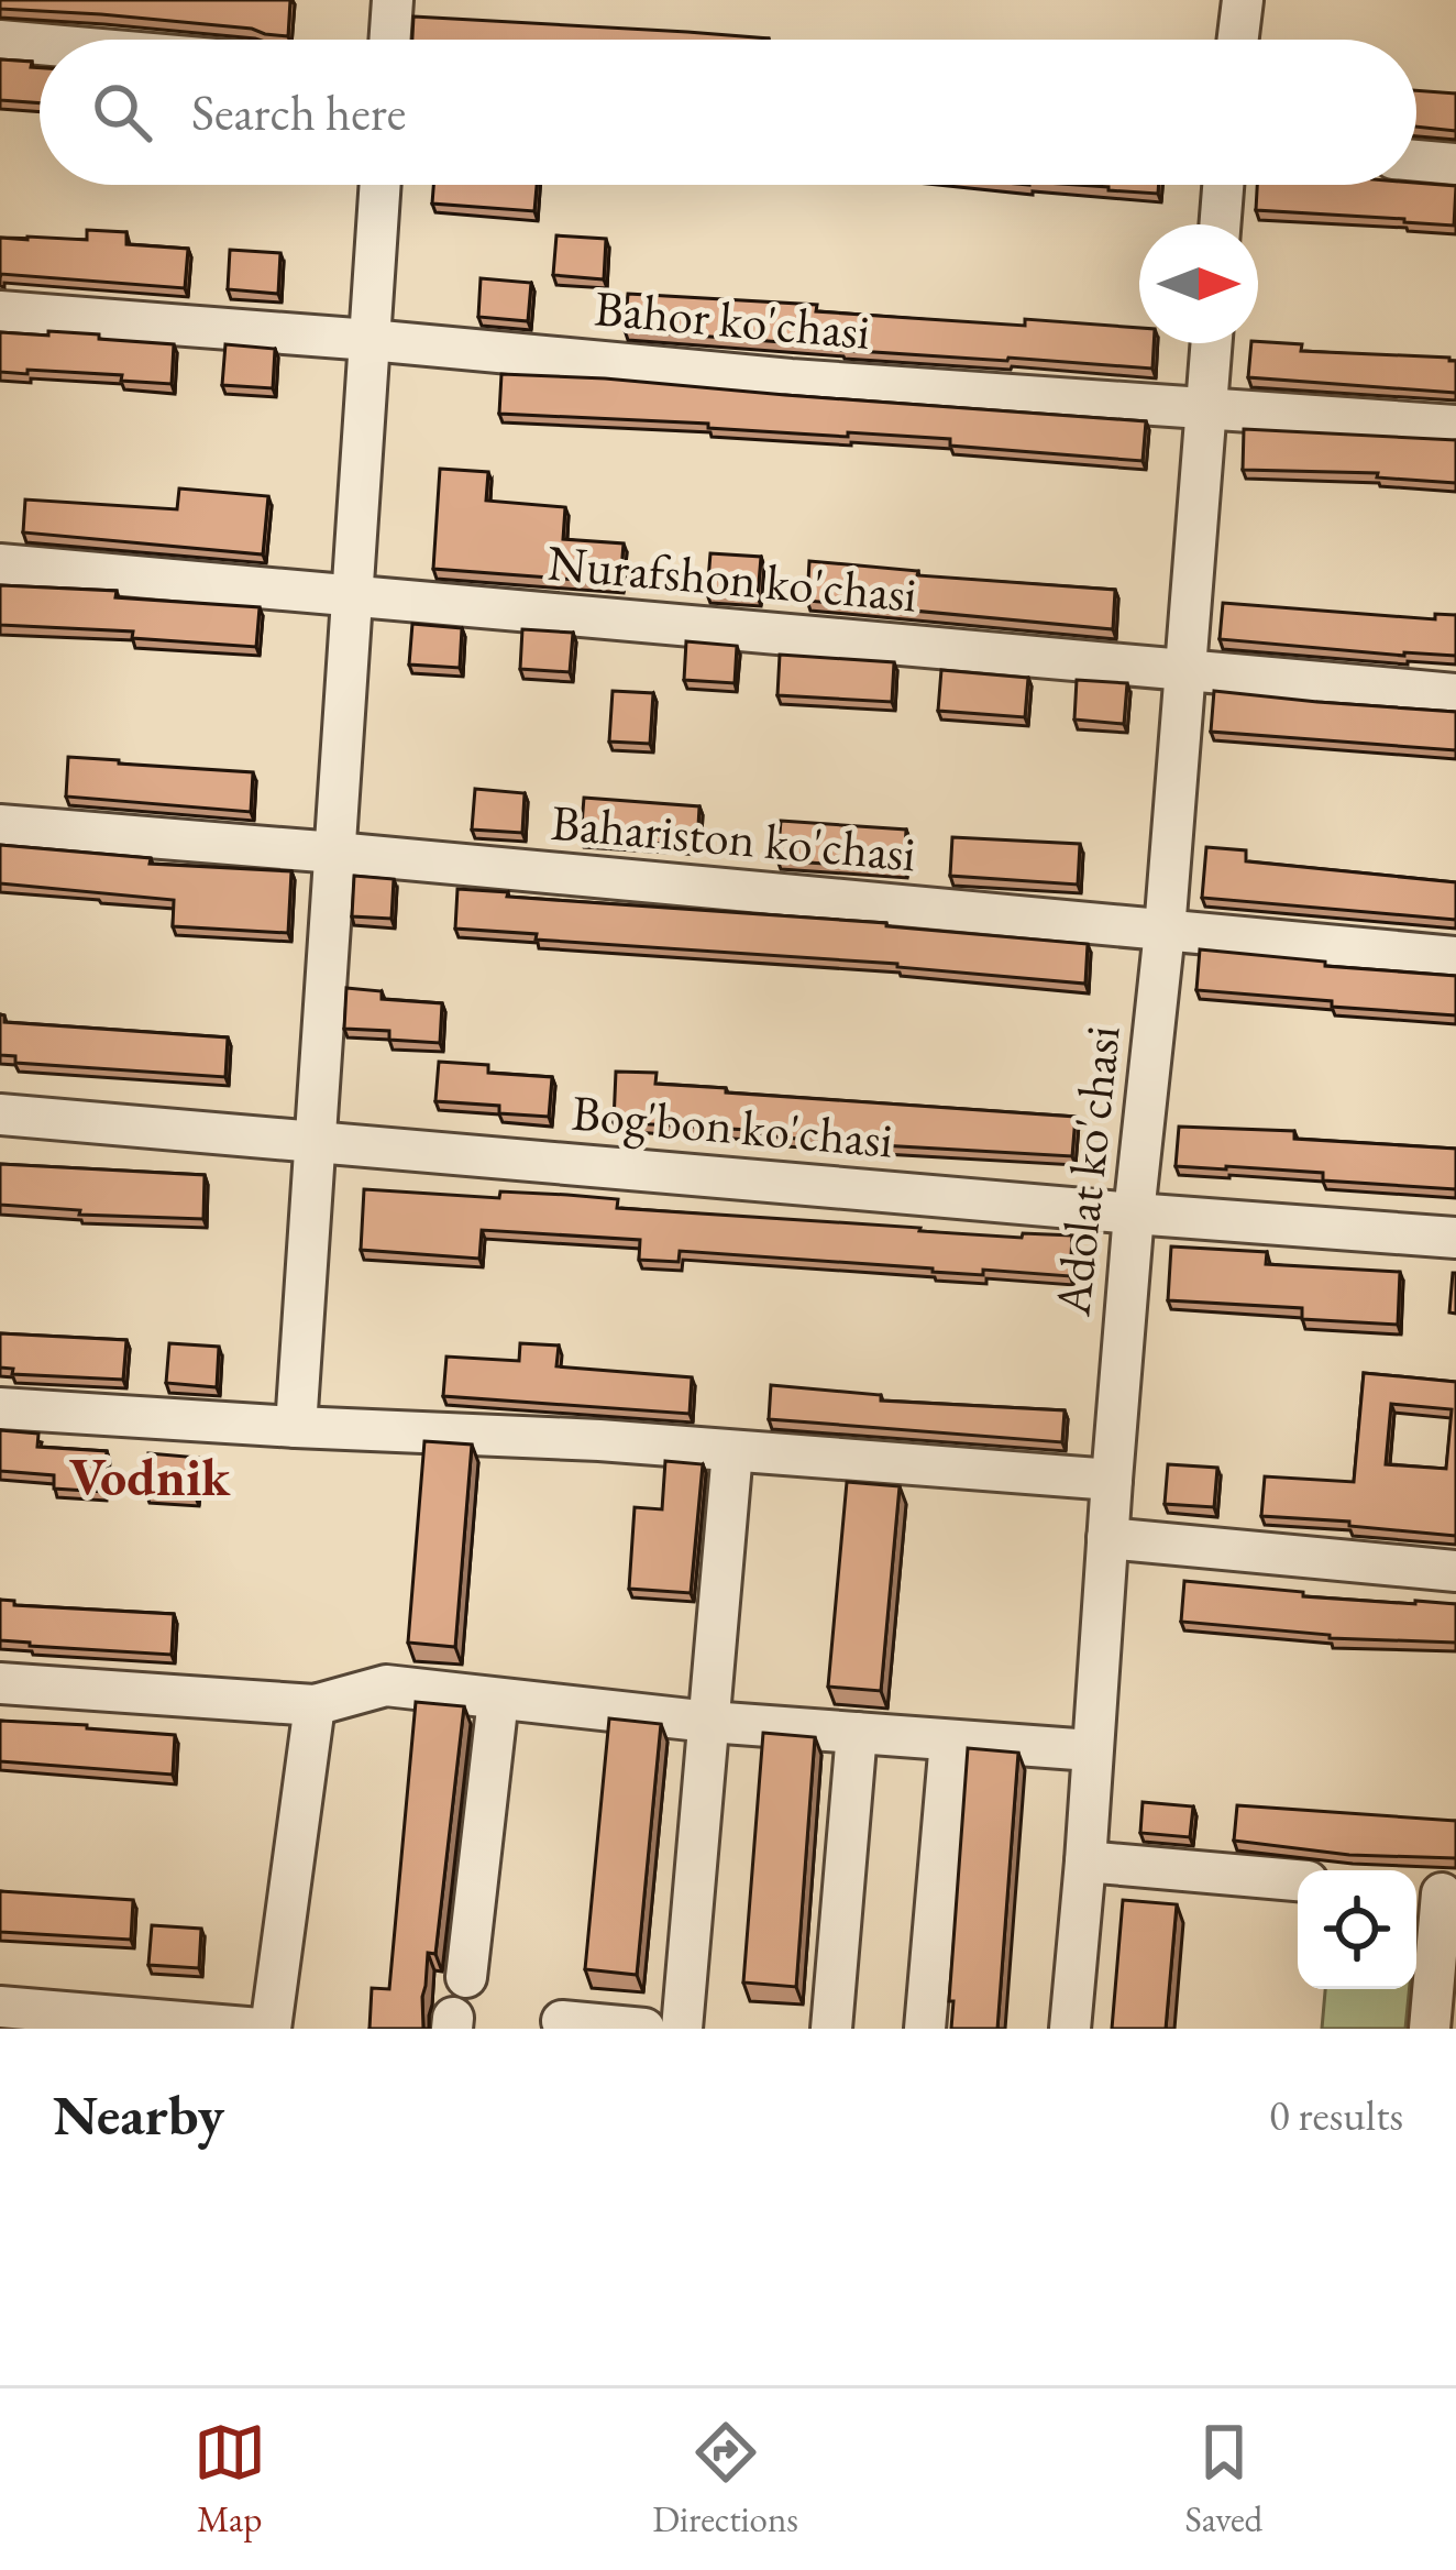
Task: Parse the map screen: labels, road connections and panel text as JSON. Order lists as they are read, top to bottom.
{
  "streets": {
    "street": [
      "Bahor ko'chasi",
      "Nurafshon ko'chasi",
      "Bahariston ko'chasi",
      "Bog'bon ko'chasi",
      "Adolat ko'chasi"
    ]
  },
  "crossings": [
    ["Bahor ko'chasi", "Adolat ko'chasi"],
    ["Nurafshon ko'chasi", "Adolat ko'chasi"],
    ["Bahariston ko'chasi", "Adolat ko'chasi"],
    ["Bog'bon ko'chasi", "Adolat ko'chasi"]
  ],
  "districts": ["Vodnik"],
  "north": "right",
  "page": {
    "search": "Search here",
    "heading": ["Nearby", "0 results"],
    "nav": ["Map", "Directions", "Saved"]
  }
}
